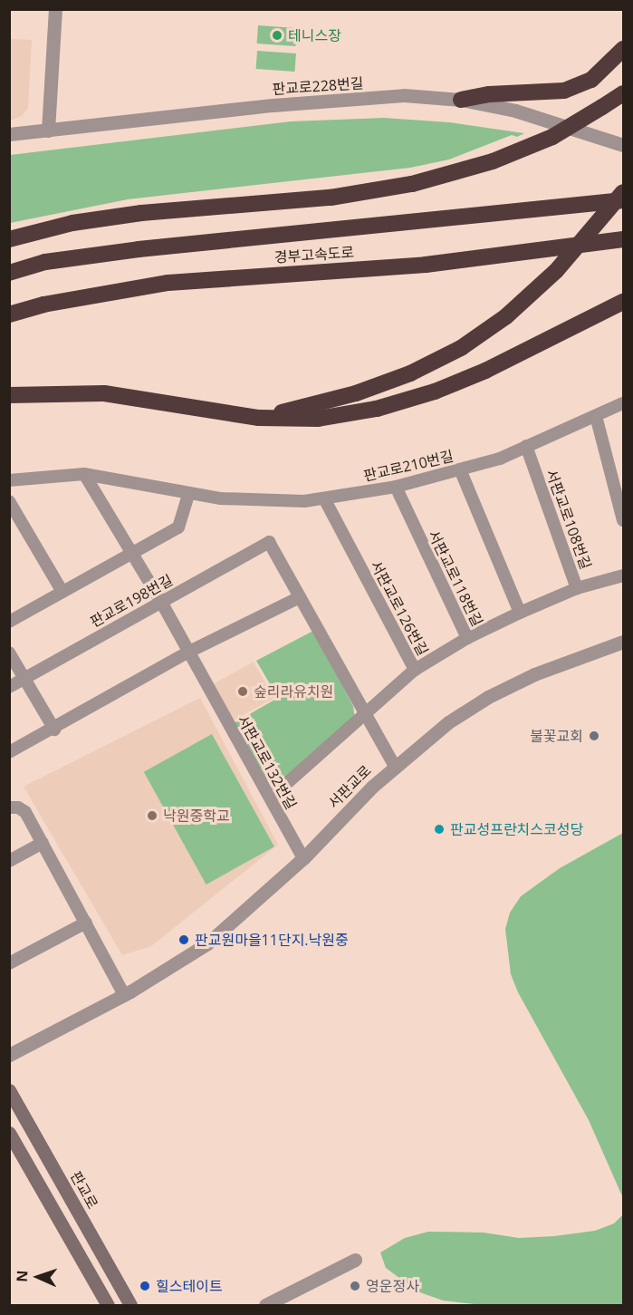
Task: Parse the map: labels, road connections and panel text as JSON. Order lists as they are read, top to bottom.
{
  "streets": {
    "highway": ["경부고속도로"],
    "main road": ["판교로"],
    "street": [
      "판교로228번길",
      "판교로210번길",
      "서판교로108번길",
      "서판교로118번길",
      "판교로198번길",
      "서판교로126번길",
      "서판교로132번길",
      "서판교로"
    ]
  },
  "crossings": [
    ["판교로210번길", "서판교로108번길"],
    ["판교로210번길", "서판교로118번길"],
    ["판교로210번길", "서판교로126번길"],
    ["판교로210번길", "서판교로132번길"],
    ["서판교로108번길", "서판교로118번길"],
    ["판교로198번길", "서판교로132번길"],
    ["서판교로126번길", "서판교로132번길"],
    ["서판교로132번길", "서판교로"]
  ],
  "places": [
    "테니스장",
    "숲리라유치원",
    "불꽃교회",
    "낙원중학교",
    "판교성프란치스코성당",
    "판교원마을11단지.낙원중",
    "힐스테이트",
    "영운정사"
  ],
  "north": "left"
}
